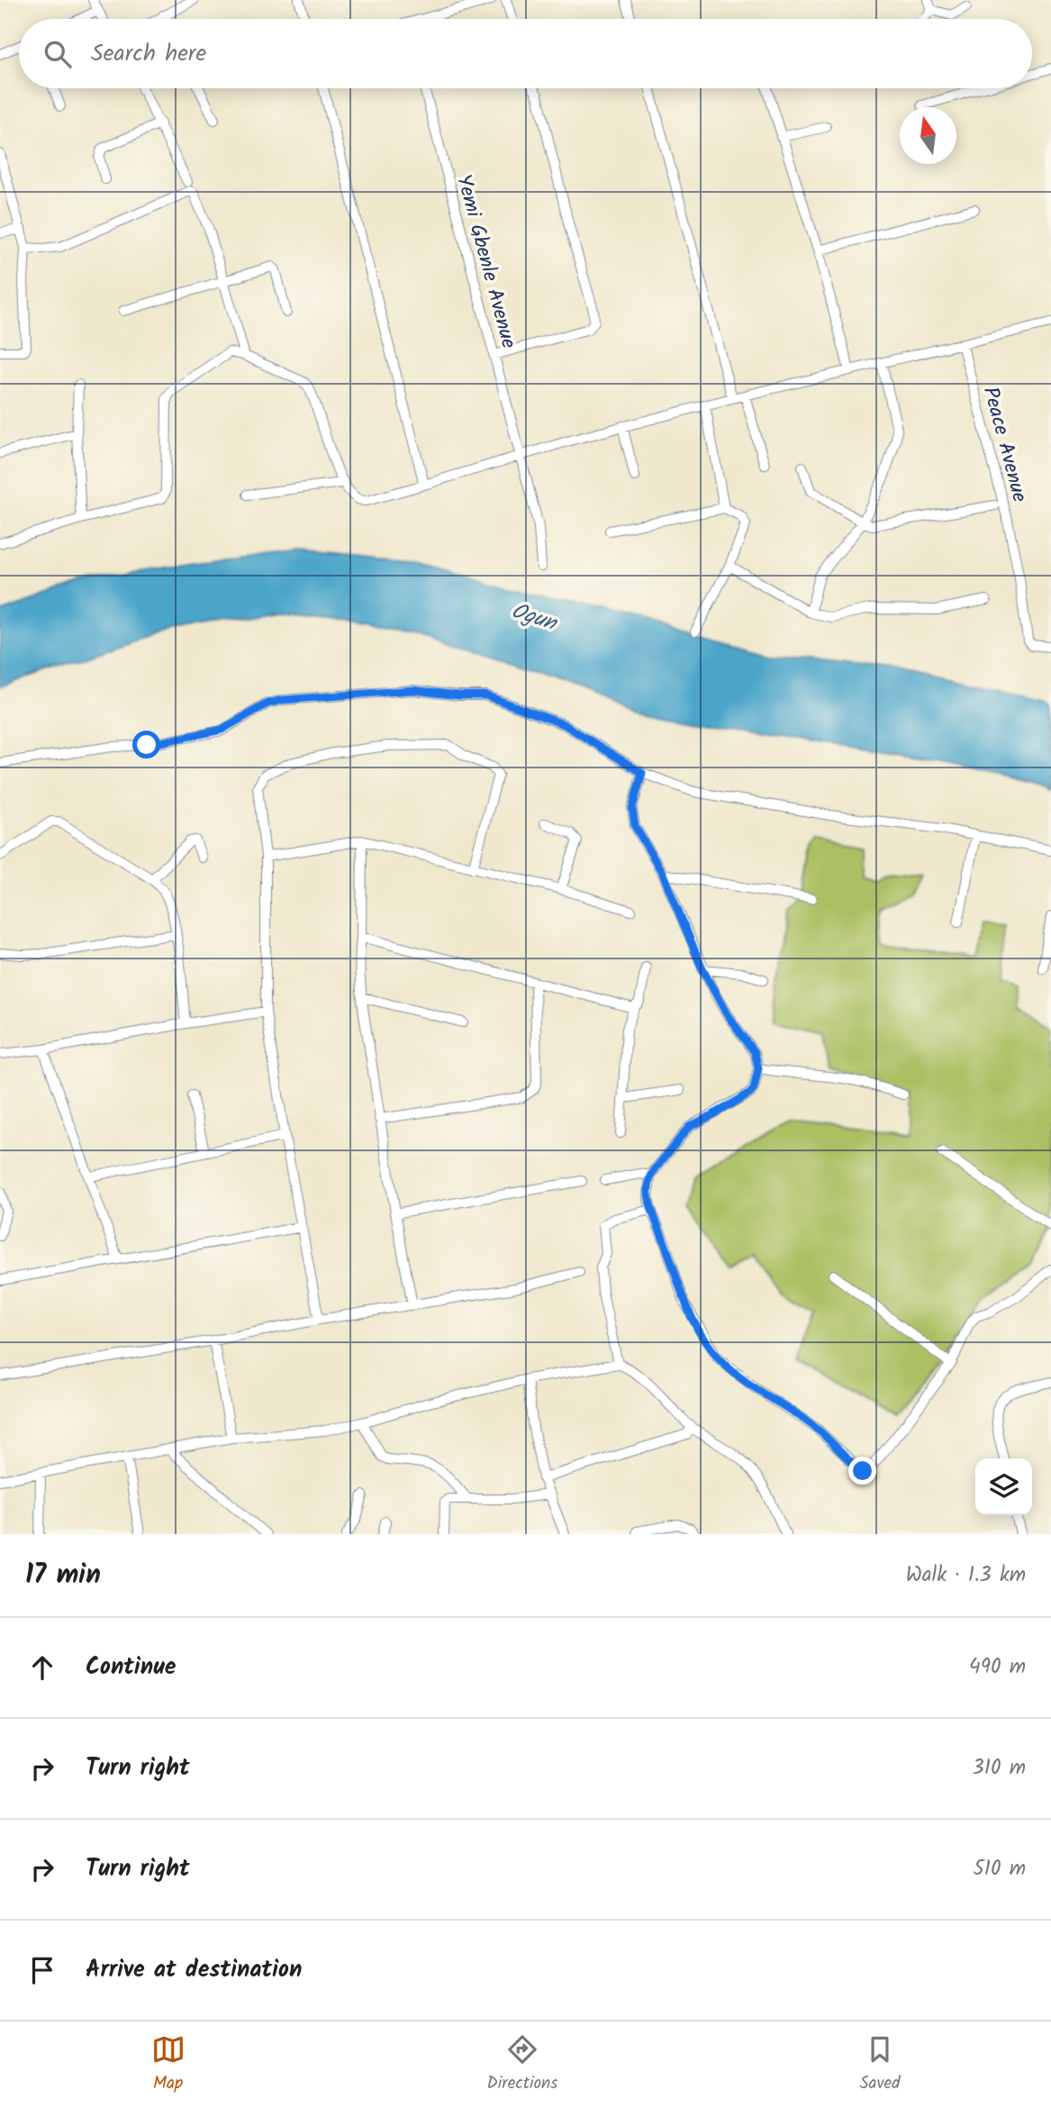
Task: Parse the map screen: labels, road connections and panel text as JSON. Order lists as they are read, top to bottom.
{
  "streets": {
    "street": ["Yemi Gbenle Avenue", "Peace Avenue"]
  },
  "water": ["Ogun"],
  "north": "top",
  "page": {
    "search": "Search here",
    "heading": ["17 min", "Walk · 1.3 km"],
    "list": [
      ["Continue", "490 m"],
      ["Turn right", "310 m"],
      ["Turn right", "510 m"],
      "Arrive at destination"
    ],
    "nav": ["Map", "Directions", "Saved"]
  }
}
